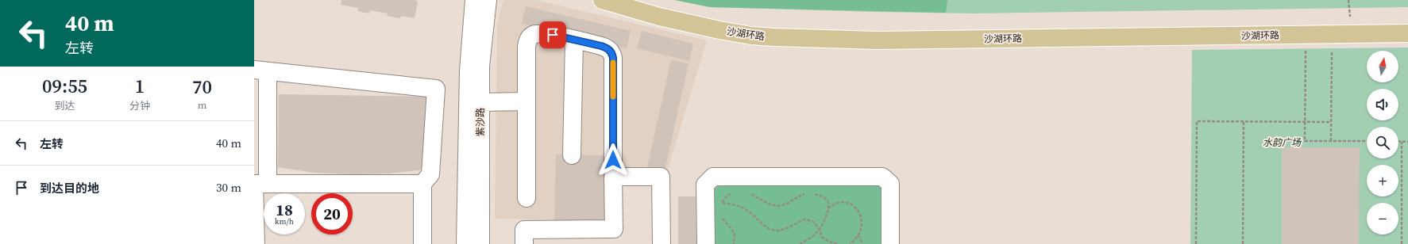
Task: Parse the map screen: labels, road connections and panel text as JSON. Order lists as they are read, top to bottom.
{
  "streets": {
    "main road": ["沙湖环路"],
    "street": ["紫沙路"]
  },
  "parks": ["水韵广场"],
  "north": "top",
  "page": {
    "turn": ["40 m", "左转"],
    "map_buttons": ["+", "−"],
    "eta": [
      "09:55",
      "到达",
      "1",
      "分钟",
      "70",
      "m"
    ],
    "list": [
      {
        "name": "左转",
        "value": "40 m"
      },
      {
        "name": "到达目的地",
        "value": "30 m"
      }
    ],
    "speed": "18 km/h",
    "limit": "20"
  }
}
